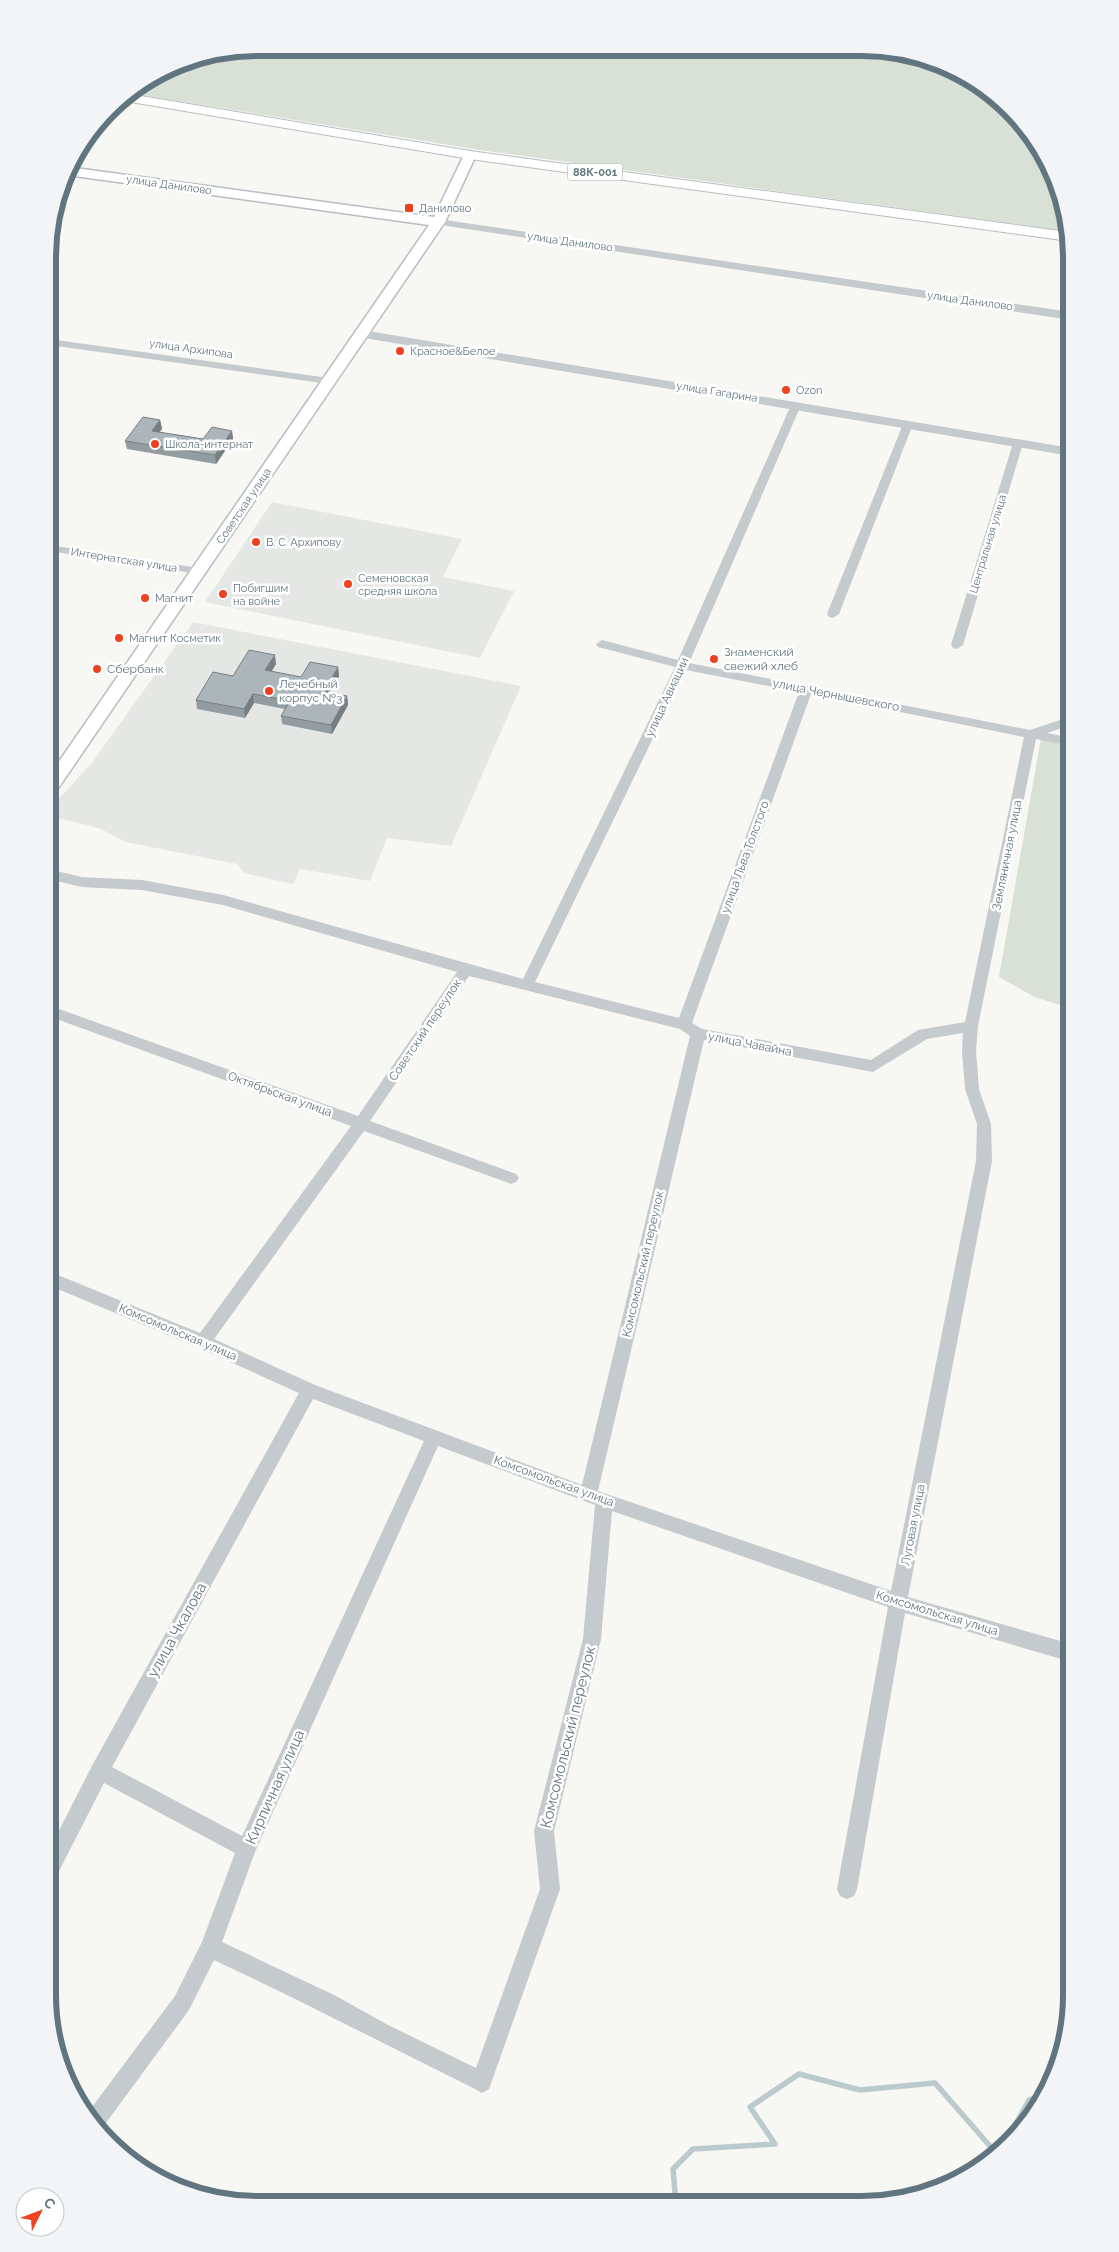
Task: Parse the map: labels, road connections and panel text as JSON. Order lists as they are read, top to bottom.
{
  "streets": {
    "main road": ["88К-001", "улица Данилово", "Советская улица"],
    "street": [
      "улица Архипова",
      "улица Гагарина",
      "Центральная улица",
      "Интернатская улица",
      "улица Чернышевского",
      "улица Авиации",
      "Земляничная улица",
      "улица Льва Толстого",
      "Советский переулок",
      "улица Чавайна",
      "Октябрьская улица",
      "Комсомольский переулок",
      "Комсомольская улица",
      "Луговая улица",
      "улица Чкалова",
      "Кирпичная улица"
    ]
  },
  "crossings": [
    ["88К-001", "Советская улица"],
    ["улица Данилово", "Советская улица"],
    ["улица Архипова", "Советская улица"],
    ["улица Гагарина", "Советская улица"],
    ["улица Гагарина", "Центральная улица"],
    ["улица Гагарина", "улица Авиации"],
    ["Советская улица", "Интернатская улица"],
    ["улица Чернышевского", "улица Авиации"],
    ["улица Чернышевского", "Земляничная улица"],
    ["улица Чернышевского", "улица Льва Толстого"],
    ["улица Авиации", "улица Чавайна"],
    ["Земляничная улица", "улица Чавайна"],
    ["Земляничная улица", "Луговая улица"],
    ["улица Льва Толстого", "улица Чавайна"],
    ["Советский переулок", "улица Чавайна"],
    ["Советский переулок", "Октябрьская улица"],
    ["Советский переулок", "Комсомольская улица"],
    ["улица Чавайна", "Комсомольский переулок"],
    ["Комсомольский переулок", "Комсомольская улица"],
    ["Комсомольский переулок", "Кирпичная улица"],
    ["Комсомольская улица", "Луговая улица"],
    ["Комсомольская улица", "улица Чкалова"],
    ["Комсомольская улица", "Кирпичная улица"]
  ],
  "places": {
    "transit": ["Данилово"],
    "other": [
      "Красное&Белое",
      "Ozon",
      "Школа-интернат",
      "В. С. Архипову",
      "Семеновская средняя школа",
      "Побигшим на войне",
      "Магнит",
      "Магнит Косметик",
      "Знаменский свежий хлеб",
      "Сбербанк",
      "Лечебный корпус №3"
    ]
  },
  "north": "top right"
}
